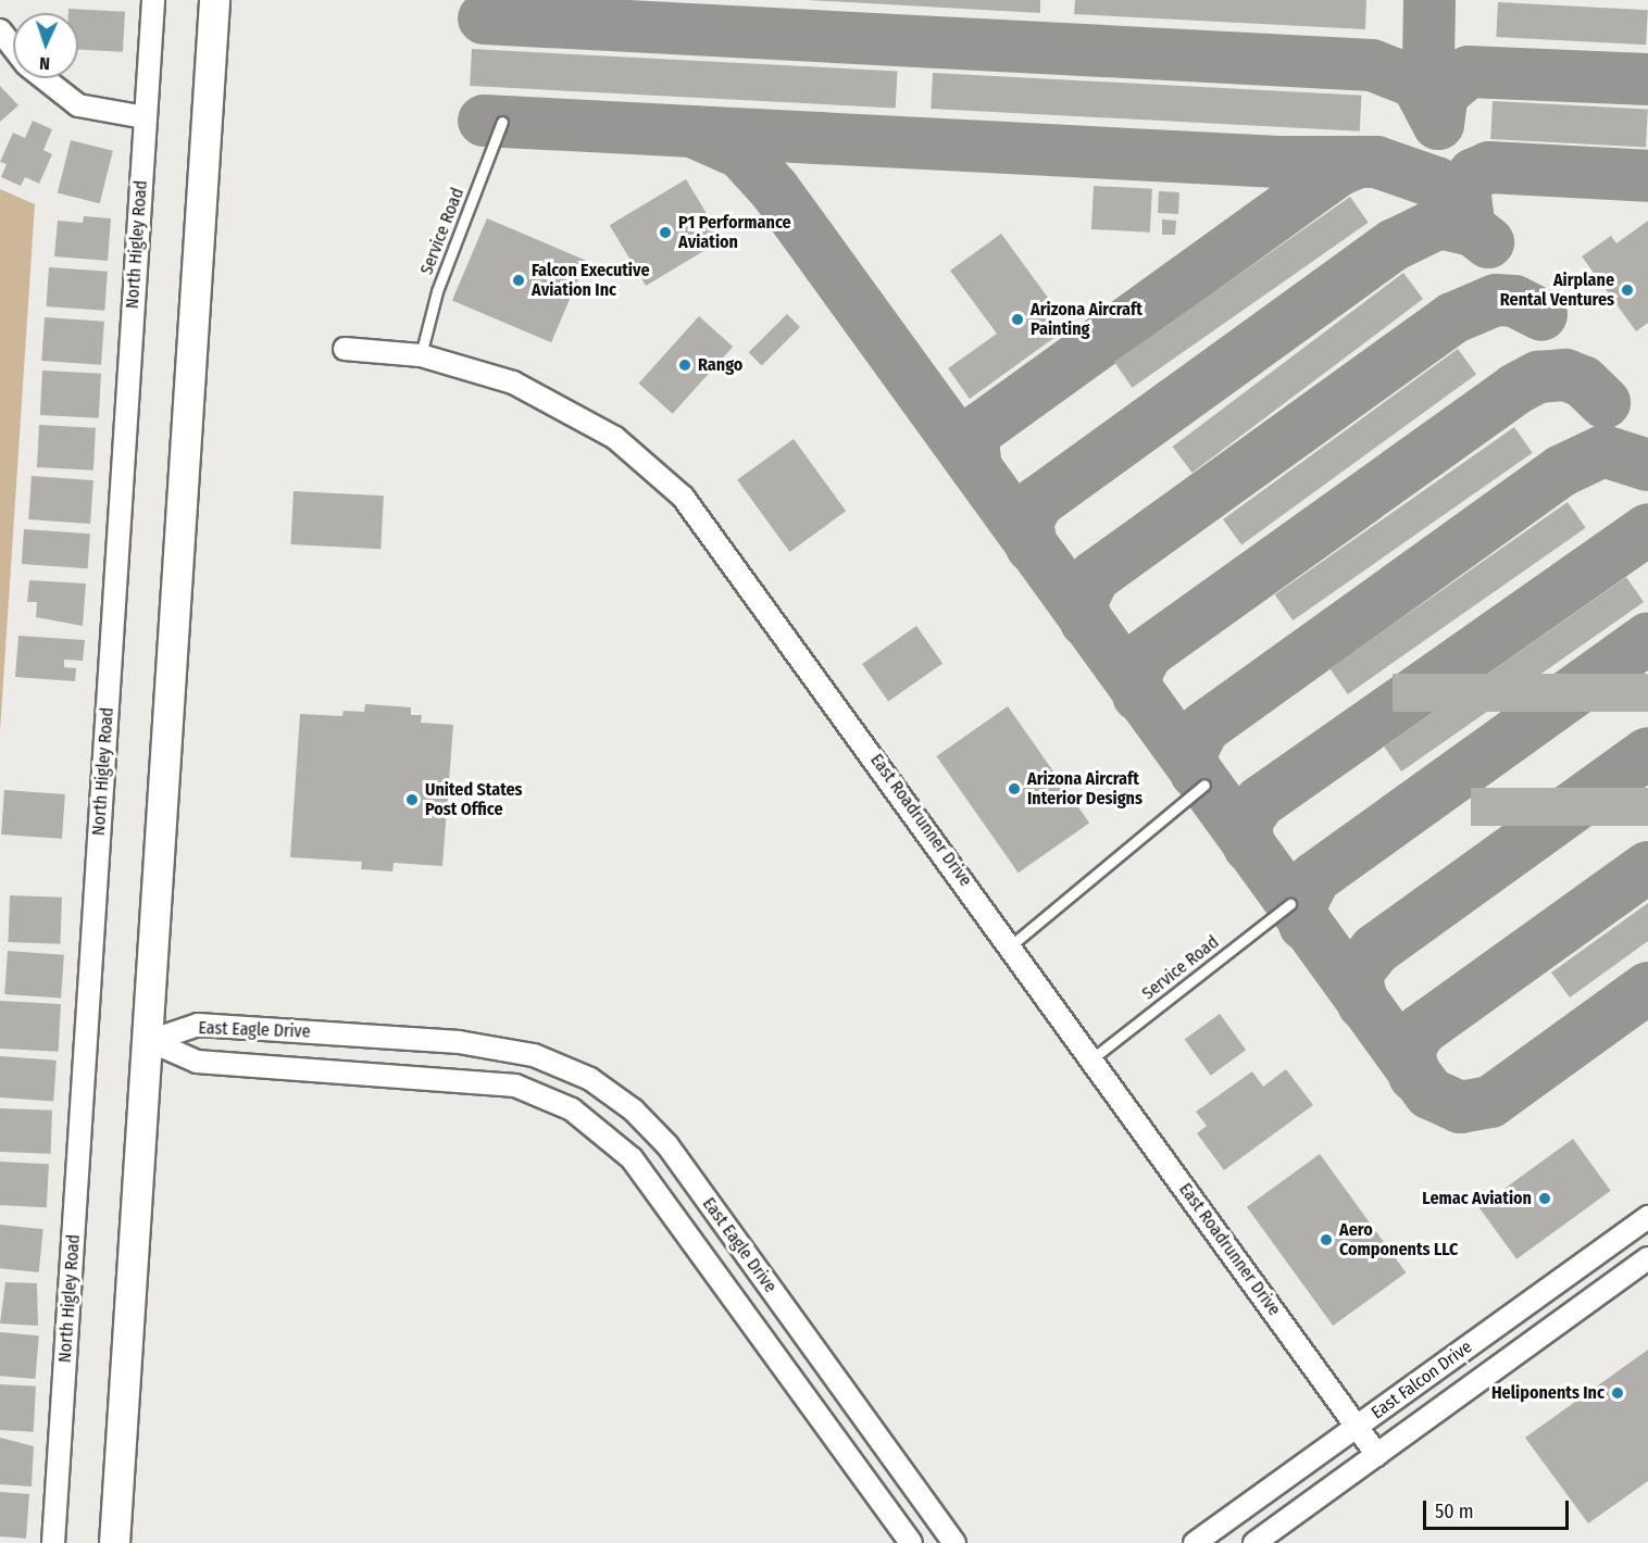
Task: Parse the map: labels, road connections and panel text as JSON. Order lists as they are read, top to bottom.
{
  "streets": {
    "street": [
      "North Higley Road",
      "East Roadrunner Drive",
      "East Eagle Drive",
      "East Falcon Drive"
    ],
    "lane": ["Service Road"]
  },
  "crossings": [
    ["Service Road", "East Roadrunner Drive"],
    ["East Roadrunner Drive", "East Falcon Drive"]
  ],
  "places": [
    "P1 Performance Aviation",
    "Falcon Executive Aviation Inc",
    "Airplane Rental Ventures",
    "Arizona Aircraft Painting",
    "Rango",
    "Arizona Aircraft Interior Designs",
    "United States Post Office",
    "Lemac Aviation",
    "Aero Components LLC",
    "Heliponents Inc"
  ],
  "scale_bar": "50 m",
  "north": "bottom"
}
